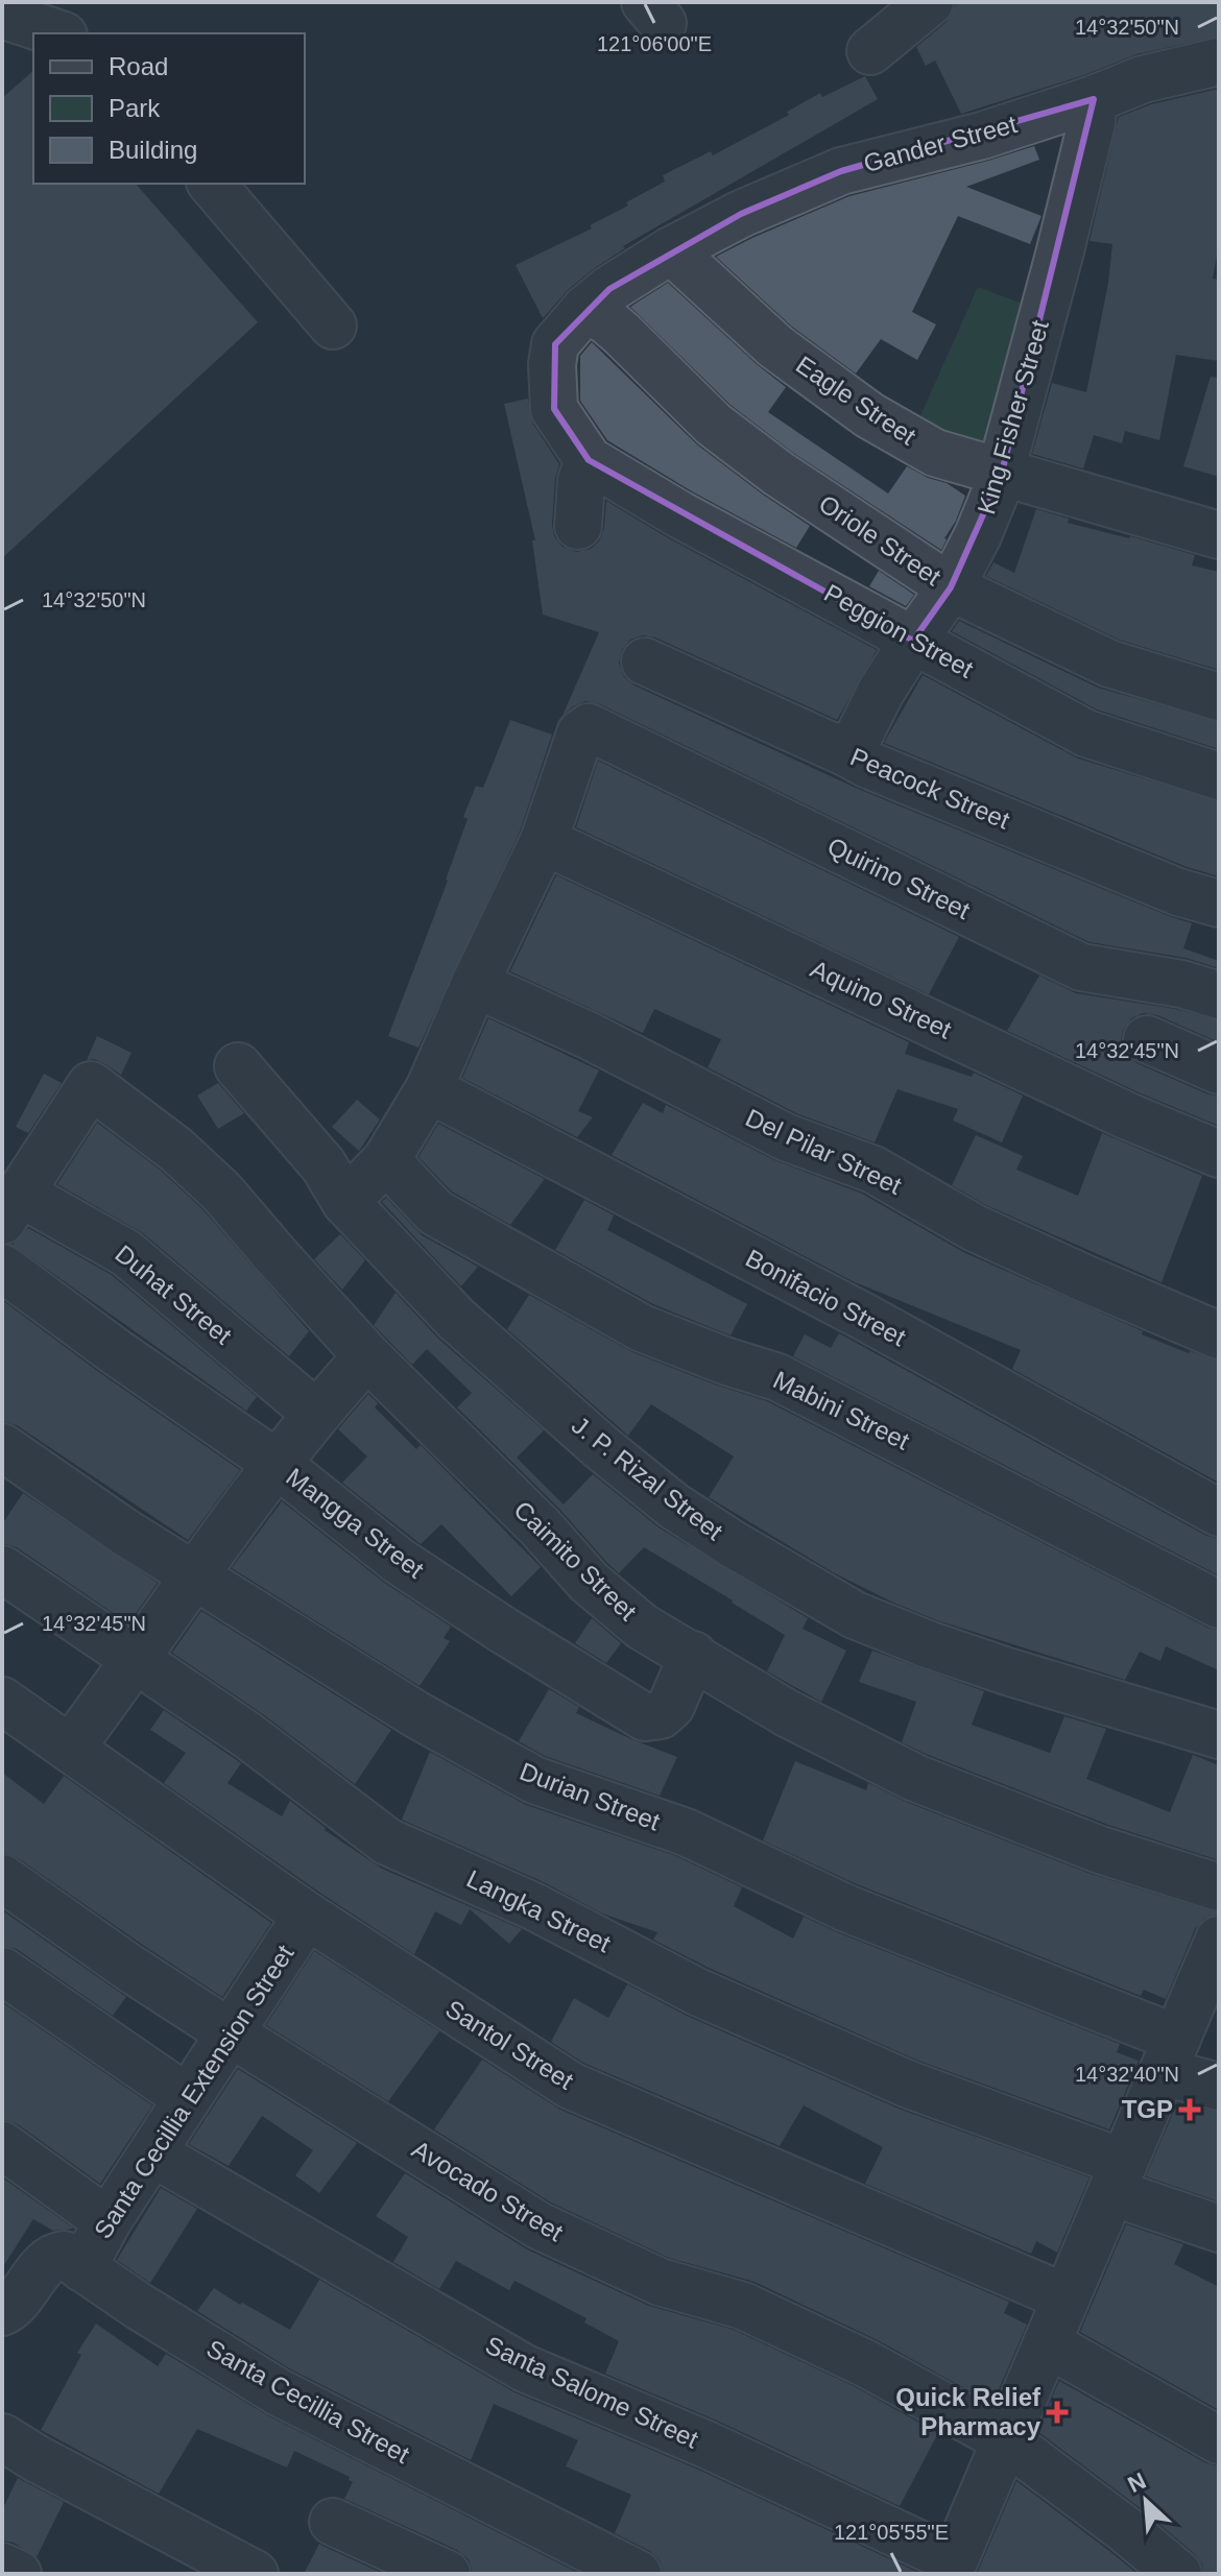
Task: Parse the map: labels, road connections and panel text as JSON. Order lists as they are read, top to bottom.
{
  "streets": {
    "street": [
      "Gander Street",
      "Eagle Street",
      "King Fisher Street",
      "Oriole Street",
      "Peggion Street",
      "Peacock Street",
      "Quirino Street",
      "Aquino Street",
      "Del Pilar Street",
      "Duhat Street",
      "Bonifacio Street",
      "Mabini Street",
      "J. P. Rizal Street",
      "Mangga Street",
      "Caimito Street",
      "Durian Street",
      "Langka Street",
      "Santol Street",
      "Santa Cecillia Extension Street",
      "Avocado Street",
      "Santa Salome Street",
      "Santa Cecillia Street"
    ]
  },
  "crossings": [
    ["Gander Street", "Eagle Street"],
    ["Gander Street", "King Fisher Street"],
    ["Gander Street", "Oriole Street"],
    ["Gander Street", "Peggion Street"],
    ["Eagle Street", "King Fisher Street"],
    ["King Fisher Street", "Oriole Street"],
    ["King Fisher Street", "Peggion Street"],
    ["King Fisher Street", "Peacock Street"],
    ["Quirino Street", "Aquino Street"],
    ["Duhat Street", "Caimito Street"],
    ["Mangga Street", "Caimito Street"],
    ["Santol Street", "Santa Cecillia Extension Street"],
    ["Santa Cecillia Extension Street", "Avocado Street"],
    ["Santa Cecillia Extension Street", "Santa Salome Street"],
    ["Santa Cecillia Extension Street", "Santa Cecillia Street"]
  ],
  "places": {
    "health": ["TGP", "Quick Relief Pharmacy"]
  },
  "legend": ["Road", "Park", "Building"],
  "north": "top left",
  "coordinates": [
    "14°32'50\"N",
    "121°06'00\"E",
    "14°32'45\"N",
    "14°32'40\"N",
    "121°05'55\"E"
  ]
}
